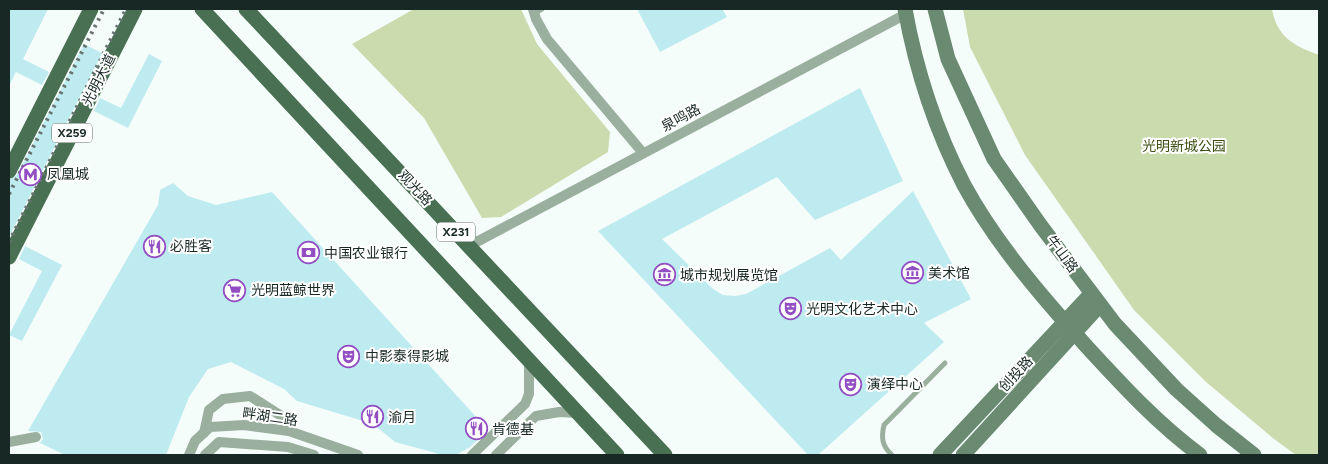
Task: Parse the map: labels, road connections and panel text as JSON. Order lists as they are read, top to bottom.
{
  "streets": {
    "main road": [
      "光明大道",
      "X259",
      "观光路",
      "X231"
    ],
    "street": [
      "泉鸣路",
      "牛山路",
      "创投路",
      "畔湖二路"
    ]
  },
  "crossings": [
    ["泉鸣路", "观光路"],
    ["牛山路", "创投路"]
  ],
  "parks": ["光明新城公园"],
  "places": {
    "metro station": ["凤凰城"],
    "restaurant": ["必胜客", "渝月", "肯德基"],
    "bank": ["中国农业银行"],
    "museum": ["美术馆", "城市规划展览馆"],
    "supermarket": ["光明蓝鲸世界"],
    "theatre": ["光明文化艺术中心", "中影泰得影城", "演绎中心"]
  }
}
